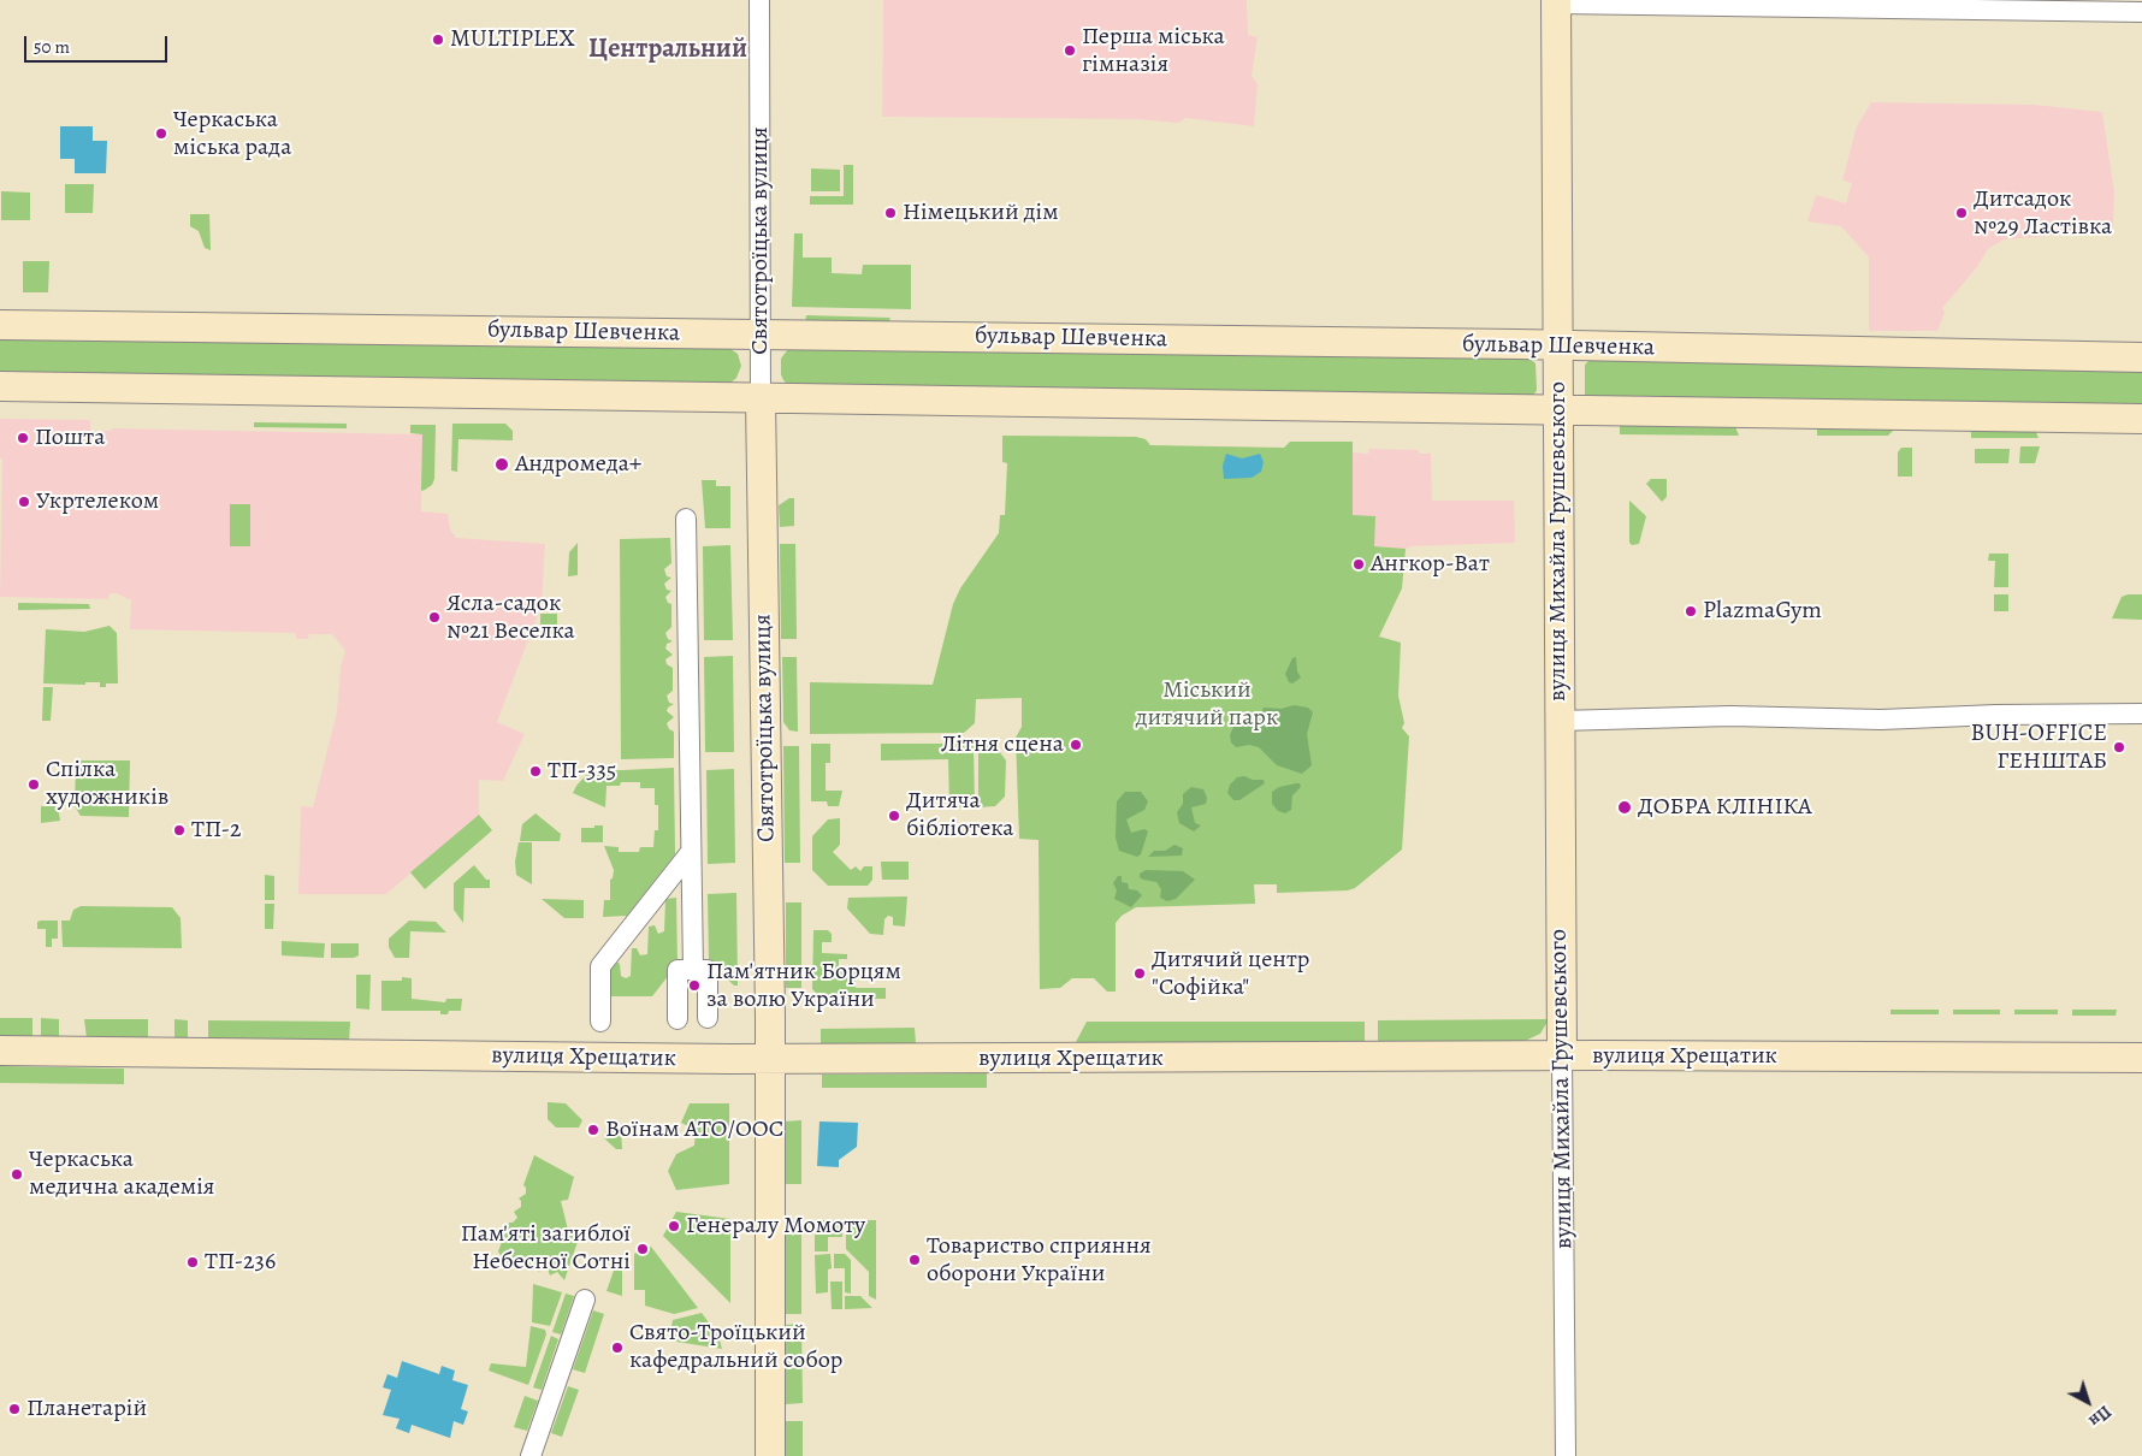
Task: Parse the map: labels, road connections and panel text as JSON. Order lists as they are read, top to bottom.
{
  "streets": {
    "main road": [
      "Святотроїцька вулиця",
      "бульвар Шевченка",
      "вулиця Михайла Грушевського",
      "вулиця Хрещатик"
    ]
  },
  "crossings": [
    ["Святотроїцька вулиця", "бульвар Шевченка"],
    ["Святотроїцька вулиця", "вулиця Хрещатик"],
    ["бульвар Шевченка", "вулиця Михайла Грушевського"],
    ["вулиця Михайла Грушевського", "вулиця Хрещатик"]
  ],
  "districts": ["Центральний"],
  "parks": ["Міський дитячий парк"],
  "places": [
    "MULTIPLEX",
    "Перша міська гімназія",
    "Черкаська міська рада",
    "Німецький дім",
    "Дитсадок №29 Ластівка",
    "Пошта",
    "Андромеда+",
    "Укртелеком",
    "Ангкор-Ват",
    "PlazmaGym",
    "Ясла-садок №21 Веселка",
    "Літня сцена",
    "BUH-OFFICE ГЕНШТАБ",
    "ТП-335",
    "Спілка художників",
    "ДОБРА КЛІНІКА",
    "Дитяча бібліотека",
    "ТП-2",
    "Дитячий центр \"Софійка\"",
    "Пам'ятник Борцям за волю України",
    "Воїнам АТО/ООС",
    "Черкаська медична академія",
    "Генералу Момоту",
    "Пам'яті загиблої Небесної Сотні",
    "Товариство сприяння оборони України",
    "ТП-236",
    "Свято-Троїцький кафедральний собор",
    "Планетарій"
  ],
  "scale_bar": "50 m",
  "north": "bottom right"
}
